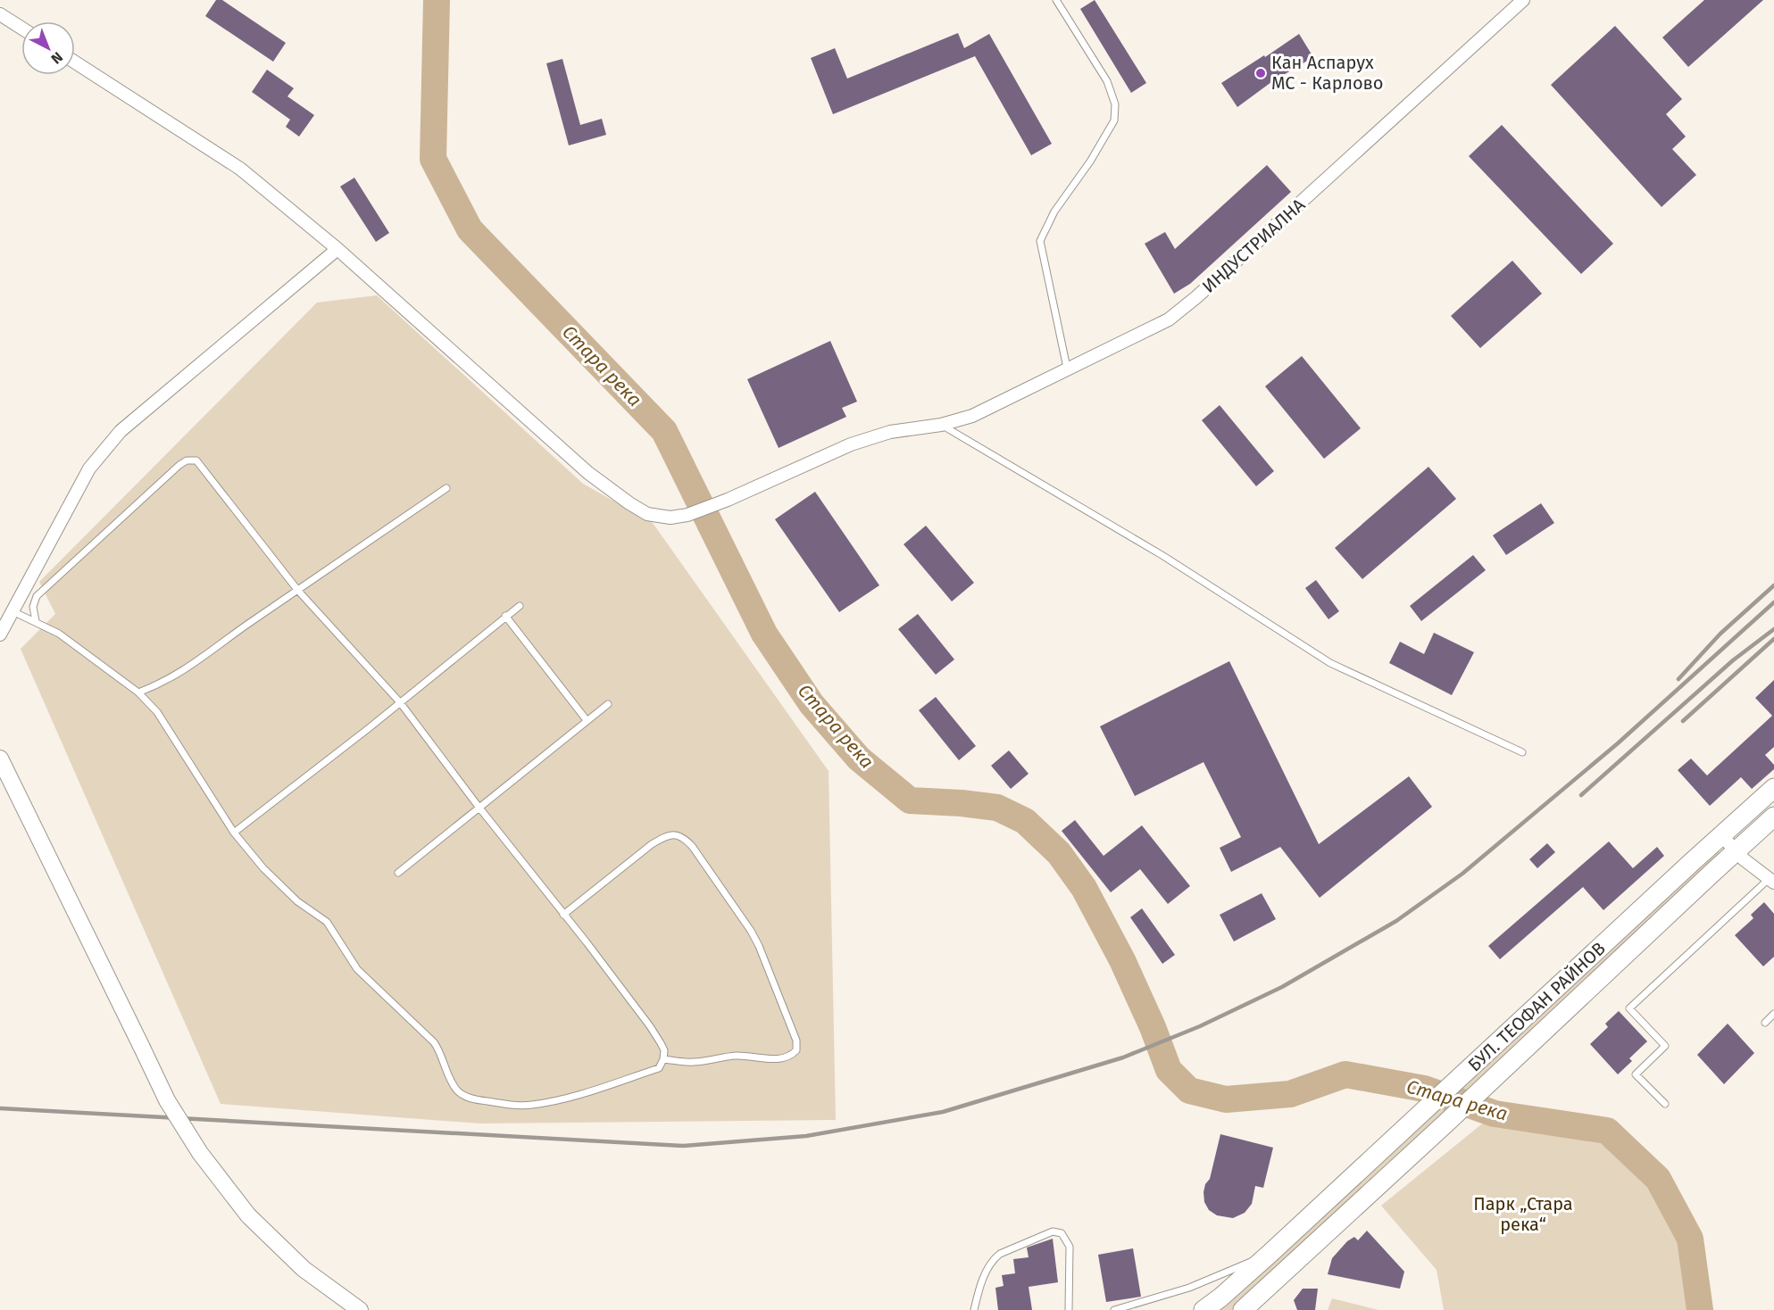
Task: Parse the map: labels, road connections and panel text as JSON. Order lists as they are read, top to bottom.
{
  "streets": {
    "main road": ["БУЛ. ТЕОФАН РАЙНОВ"],
    "street": ["ИНДУСТРИАЛНА"]
  },
  "water": ["Стара река"],
  "parks": ["Парк „Стара река“"],
  "places": ["Кан Аспарух МС - Карлово"],
  "north": "bottom right"
}
